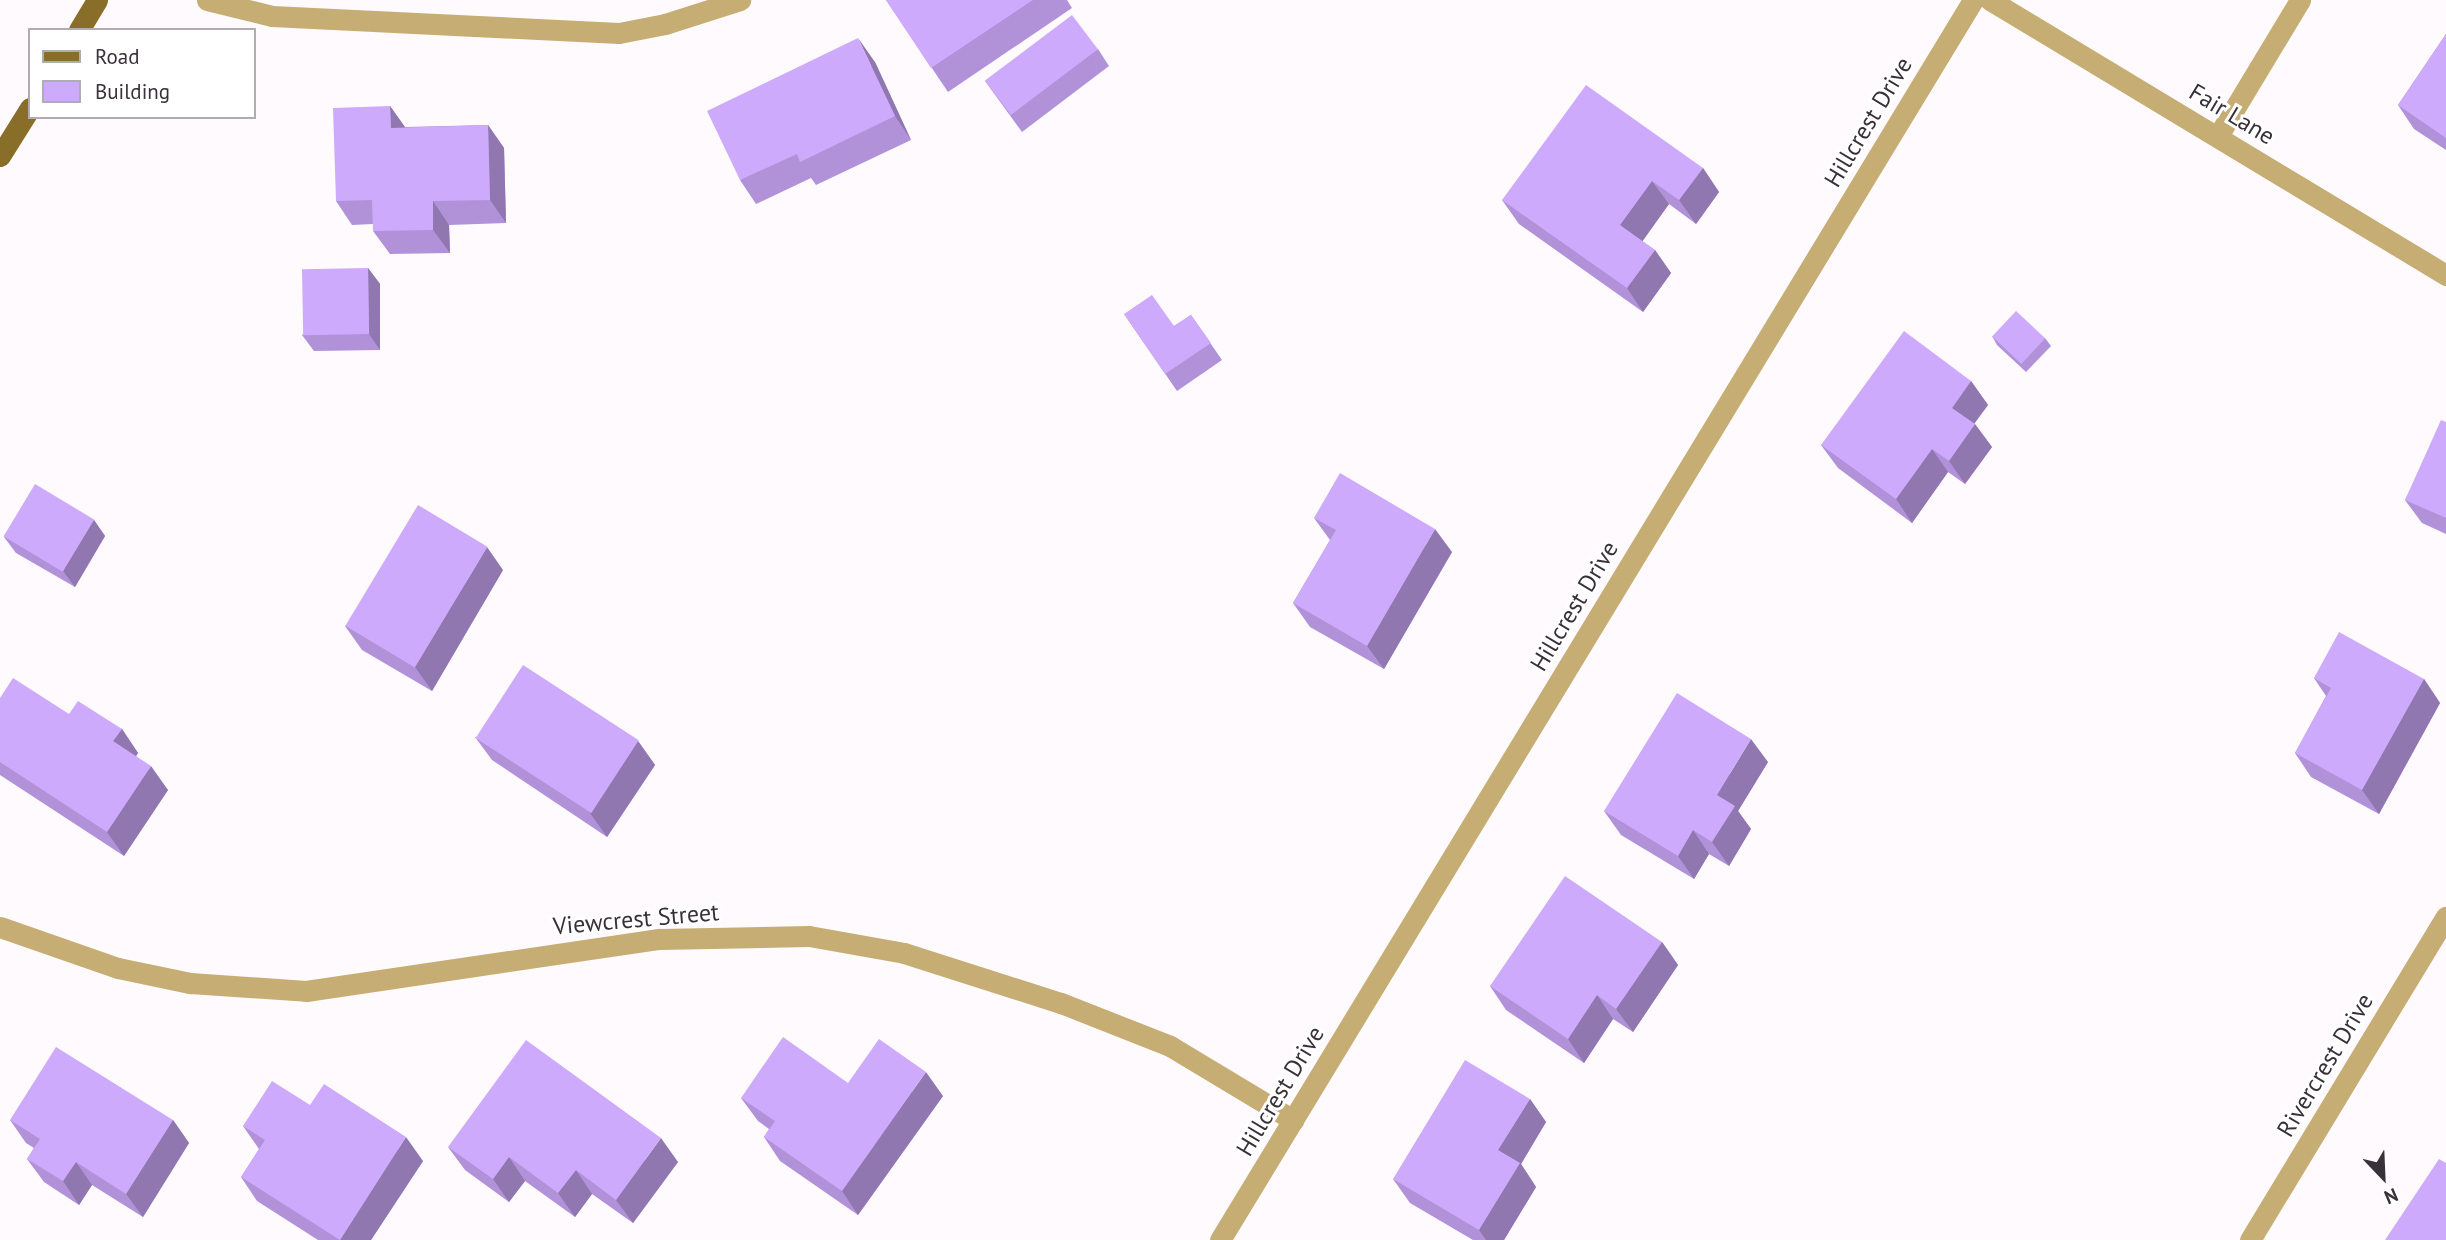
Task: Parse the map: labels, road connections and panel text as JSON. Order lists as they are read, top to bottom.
{
  "streets": {
    "street": [
      "Fair Lane",
      "Hillcrest Drive",
      "Viewcrest Street",
      "Rivercrest Drive"
    ]
  },
  "crossings": [
    ["Hillcrest Drive", "Viewcrest Street"]
  ],
  "legend": ["Road", "Building"],
  "north": "bottom right"
}
